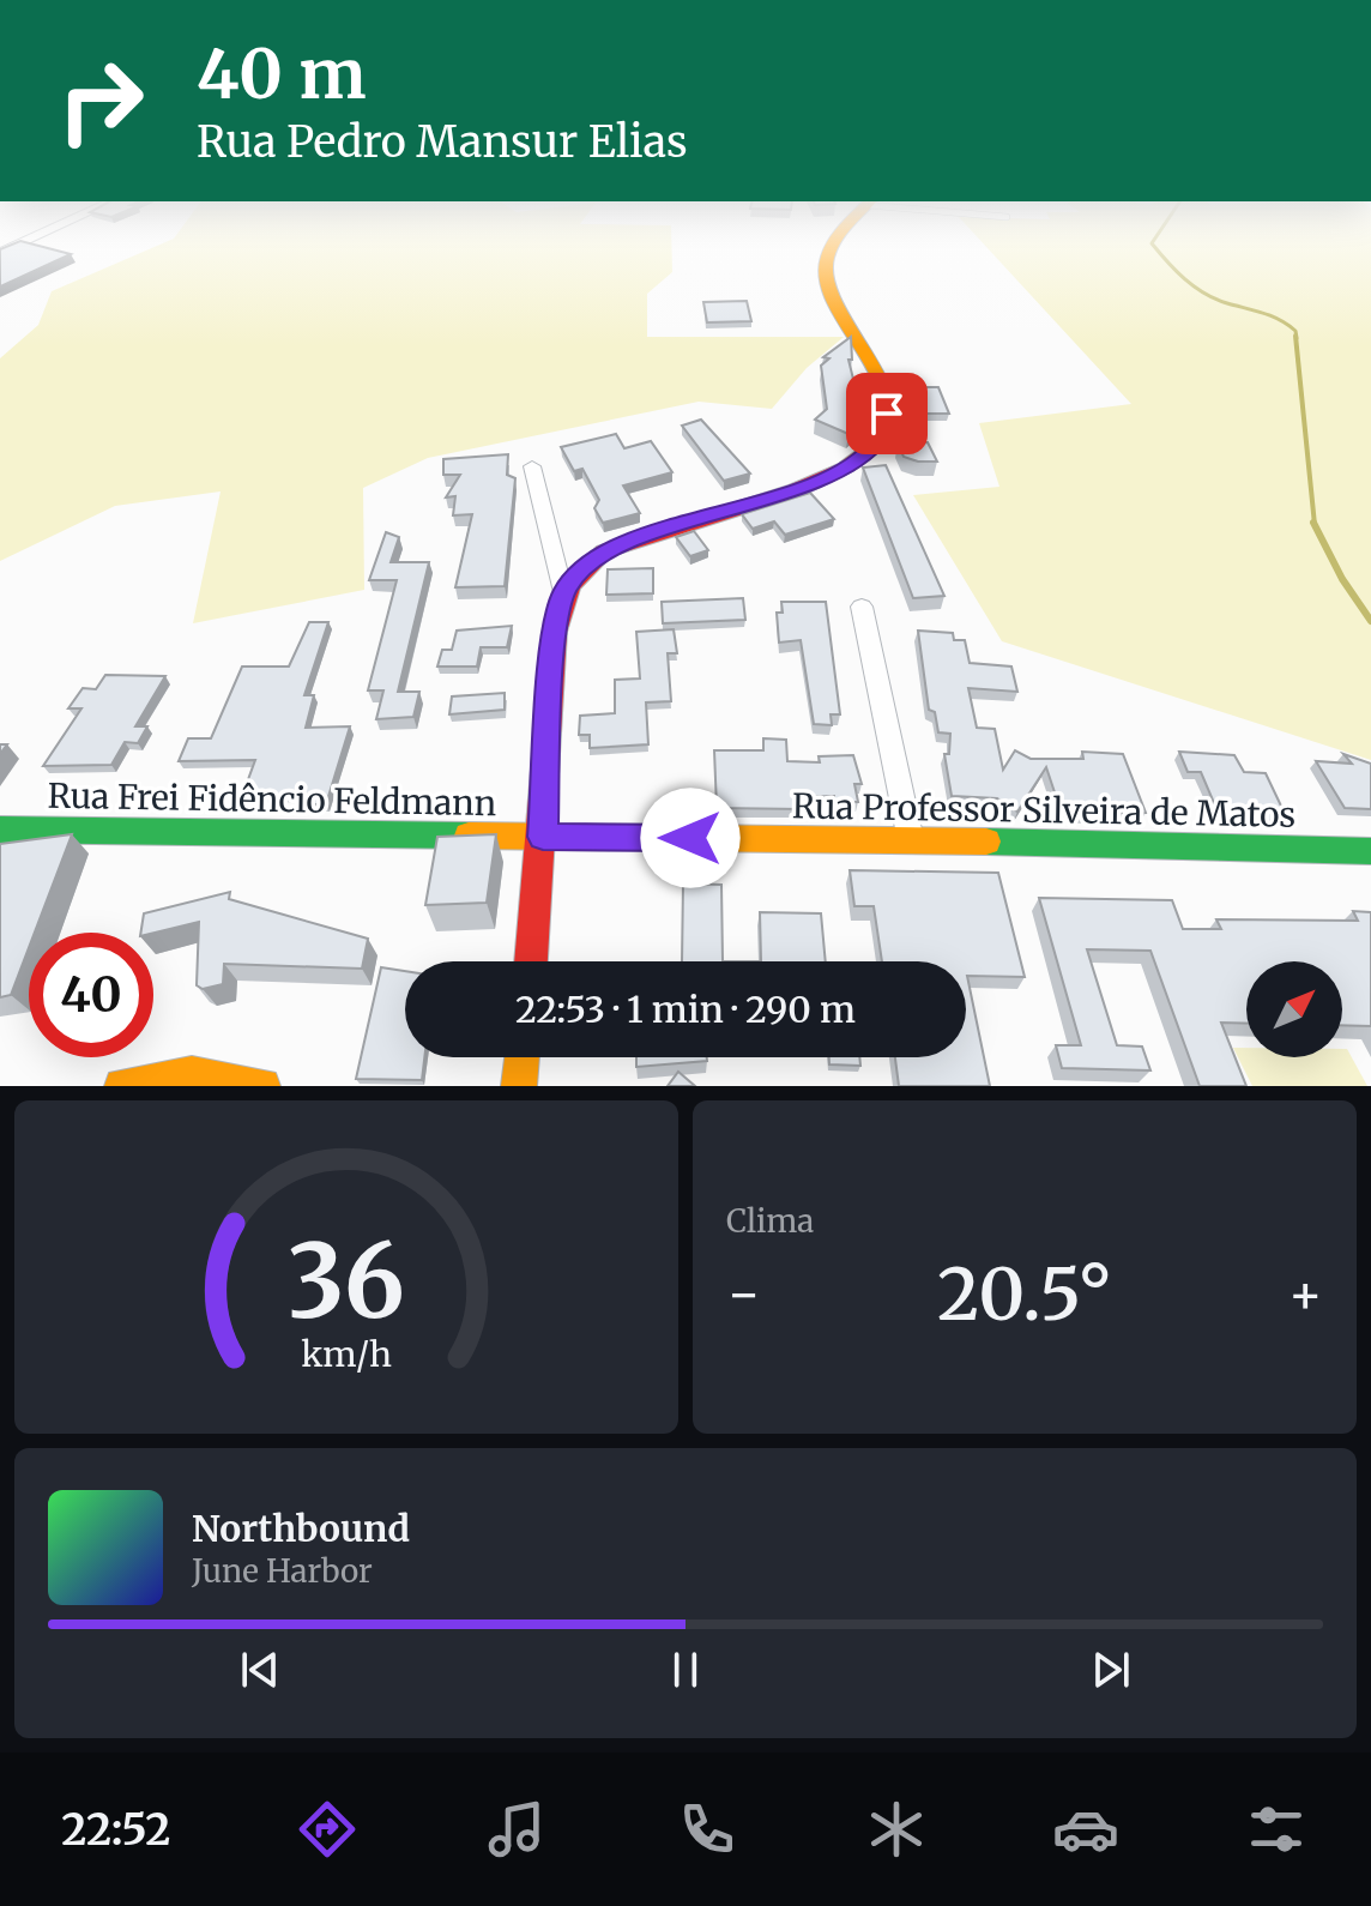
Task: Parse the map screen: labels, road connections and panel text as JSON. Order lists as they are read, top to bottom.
{
  "streets": {
    "main road": ["Rua Frei Fidêncio Feldmann", "Rua Professor Silveira de Matos"]
  },
  "crossings": [
    ["Rua Frei Fidêncio Feldmann", "Rua Professor Silveira de Matos"]
  ],
  "north": "top right",
  "page": {
    "turn": ["40 m", "Rua Pedro Mansur Elias"],
    "limit": "40",
    "trip": "22:53 · 1 min · 290 m",
    "tile": "Clima",
    "heat": ["−", "20.5°", "+"],
    "song": ["Northbound", "June Harbor"],
    "tabs": "22:52",
    "gauge": ["36", "km/h"]
  }
}
